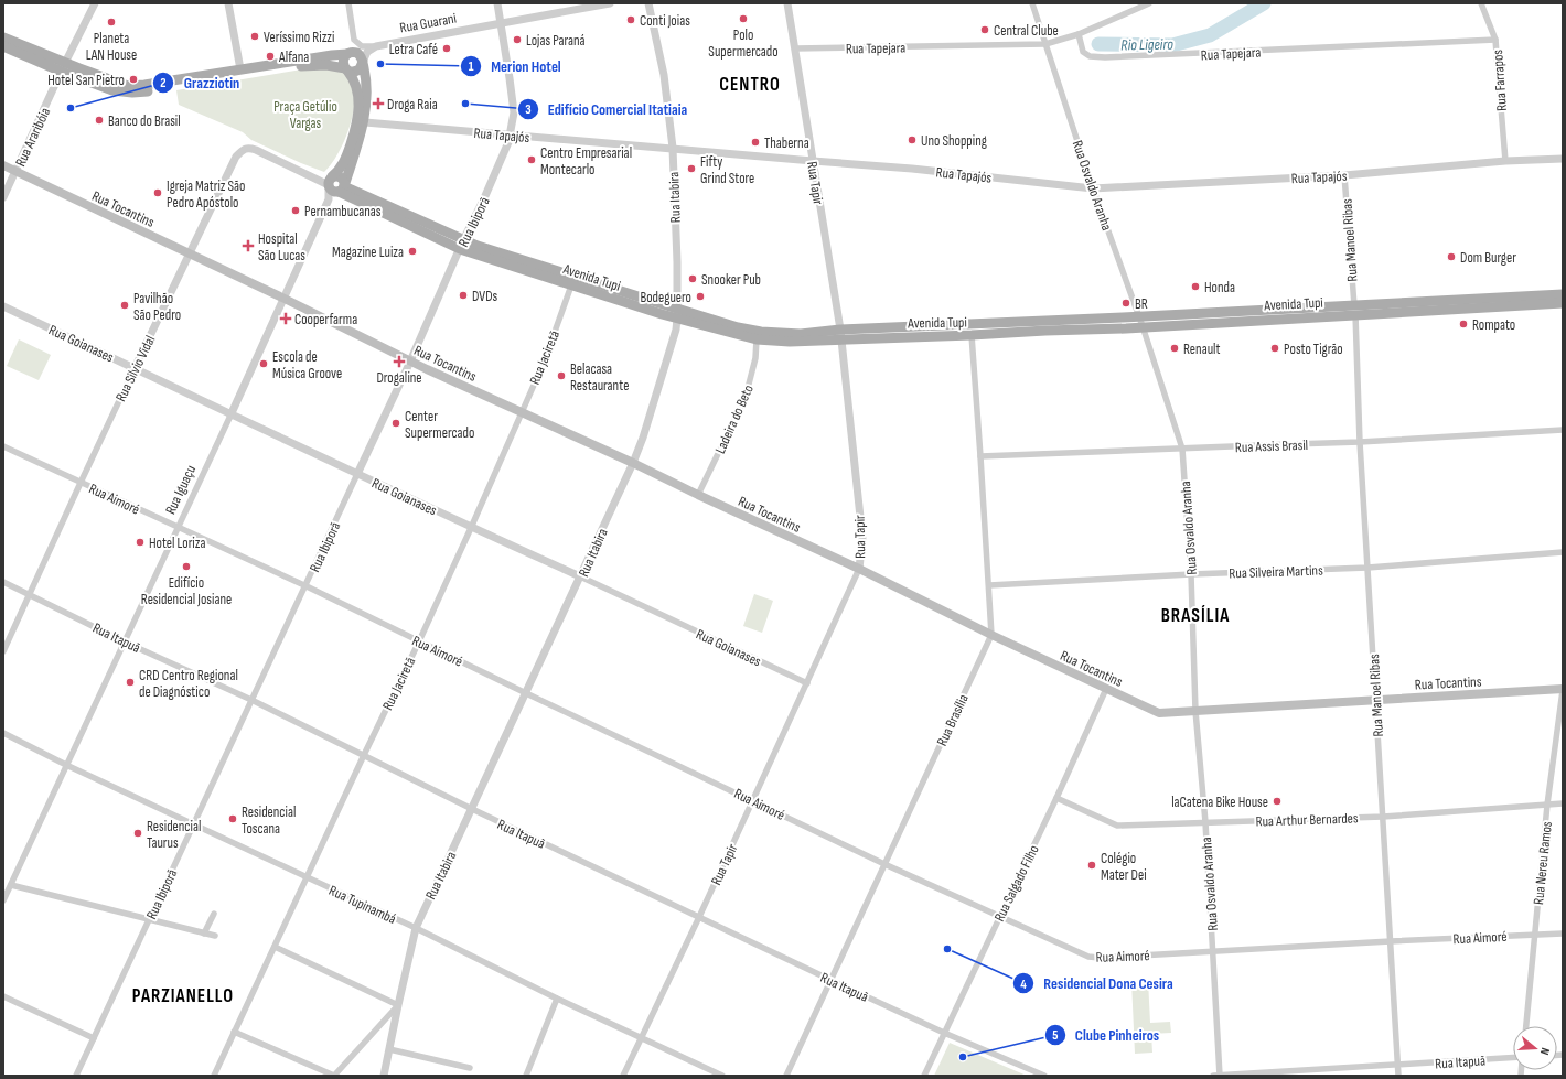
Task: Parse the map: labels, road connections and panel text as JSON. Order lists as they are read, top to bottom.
{
  "streets": {
    "main road": ["Rua Tocantins", "Avenida Tupi", "Rua Iguaçu"],
    "street": [
      "Rua Guarani",
      "Rua Tapejara",
      "Rua Farrapos",
      "Rua Tapajós",
      "Rua Araribóia",
      "Rua Tapir",
      "Rua Osvaldo Aranha",
      "Rua Itabira",
      "Rua Ibiporã",
      "Rua Manoel Ribas",
      "Rua Goianases",
      "Rua Jaciretã",
      "Rua Silvio Vidal",
      "Ladeira do Beto",
      "Rua Assis Brasil",
      "Rua Aimoré",
      "Rua Silveira Martins",
      "Rua Itapuã",
      "Rua Brasília",
      "Rua Arthur Bernardes",
      "Rua Nereu Ramos",
      "Rua Salgado Filho",
      "Rua Tupinambá"
    ]
  },
  "crossings": [
    ["Rua Guarani", "Rua Ibiporã"],
    ["Rua Tapejara", "Rua Farrapos"],
    ["Rua Tapejara", "Rua Tapir"],
    ["Rua Tapejara", "Rua Osvaldo Aranha"],
    ["Rua Farrapos", "Rua Tapajós"],
    ["Rua Tapajós", "Rua Tapir"],
    ["Rua Tapajós", "Rua Osvaldo Aranha"],
    ["Rua Tapajós", "Rua Itabira"],
    ["Rua Tapajós", "Rua Ibiporã"],
    ["Rua Tapajós", "Rua Manoel Ribas"],
    ["Rua Araribóia", "Rua Tocantins"],
    ["Rua Tapir", "Rua Tocantins"],
    ["Rua Tapir", "Avenida Tupi"],
    ["Rua Tapir", "Rua Goianases"],
    ["Rua Tapir", "Rua Aimoré"],
    ["Rua Tapir", "Rua Itapuã"],
    ["Rua Tapir", "Rua Tupinambá"],
    ["Rua Osvaldo Aranha", "Rua Tocantins"],
    ["Rua Osvaldo Aranha", "Avenida Tupi"],
    ["Rua Osvaldo Aranha", "Rua Assis Brasil"],
    ["Rua Osvaldo Aranha", "Rua Aimoré"],
    ["Rua Osvaldo Aranha", "Rua Silveira Martins"],
    ["Rua Osvaldo Aranha", "Rua Itapuã"],
    ["Rua Osvaldo Aranha", "Rua Arthur Bernardes"],
    ["Rua Itabira", "Rua Tocantins"],
    ["Rua Itabira", "Avenida Tupi"],
    ["Rua Itabira", "Rua Goianases"],
    ["Rua Itabira", "Rua Aimoré"],
    ["Rua Itabira", "Rua Itapuã"],
    ["Rua Itabira", "Rua Tupinambá"],
    ["Rua Tocantins", "Rua Ibiporã"],
    ["Rua Tocantins", "Rua Manoel Ribas"],
    ["Rua Tocantins", "Rua Jaciretã"],
    ["Rua Tocantins", "Rua Silvio Vidal"],
    ["Rua Tocantins", "Ladeira do Beto"],
    ["Rua Tocantins", "Rua Iguaçu"],
    ["Rua Tocantins", "Rua Brasília"],
    ["Rua Tocantins", "Rua Nereu Ramos"],
    ["Rua Tocantins", "Rua Salgado Filho"],
    ["Rua Ibiporã", "Avenida Tupi"],
    ["Rua Ibiporã", "Rua Goianases"],
    ["Rua Ibiporã", "Rua Aimoré"],
    ["Rua Ibiporã", "Rua Itapuã"],
    ["Rua Ibiporã", "Rua Tupinambá"],
    ["Rua Manoel Ribas", "Avenida Tupi"],
    ["Rua Manoel Ribas", "Rua Assis Brasil"],
    ["Rua Manoel Ribas", "Rua Aimoré"],
    ["Rua Manoel Ribas", "Rua Silveira Martins"],
    ["Rua Manoel Ribas", "Rua Itapuã"],
    ["Rua Manoel Ribas", "Rua Arthur Bernardes"],
    ["Avenida Tupi", "Rua Jaciretã"],
    ["Avenida Tupi", "Ladeira do Beto"],
    ["Avenida Tupi", "Rua Brasília"],
    ["Rua Goianases", "Rua Jaciretã"],
    ["Rua Goianases", "Rua Silvio Vidal"],
    ["Rua Goianases", "Rua Iguaçu"],
    ["Rua Jaciretã", "Rua Aimoré"],
    ["Rua Jaciretã", "Rua Itapuã"],
    ["Rua Jaciretã", "Rua Tupinambá"],
    ["Rua Silvio Vidal", "Rua Iguaçu"],
    ["Rua Silvio Vidal", "Rua Aimoré"],
    ["Rua Silvio Vidal", "Rua Itapuã"],
    ["Rua Assis Brasil", "Rua Brasília"],
    ["Rua Iguaçu", "Rua Aimoré"],
    ["Rua Iguaçu", "Rua Itapuã"],
    ["Rua Iguaçu", "Rua Tupinambá"],
    ["Rua Aimoré", "Rua Brasília"],
    ["Rua Aimoré", "Rua Nereu Ramos"],
    ["Rua Aimoré", "Rua Salgado Filho"],
    ["Rua Silveira Martins", "Rua Brasília"],
    ["Rua Itapuã", "Rua Brasília"],
    ["Rua Itapuã", "Rua Salgado Filho"],
    ["Rua Arthur Bernardes", "Rua Nereu Ramos"],
    ["Rua Arthur Bernardes", "Rua Salgado Filho"]
  ],
  "districts": ["CENTRO", "BRASÍLIA", "PARZIANELLO"],
  "water": ["Rio Ligeiro"],
  "parks": ["Praça Getúlio Vargas"],
  "places": {
    "other": [
      "Polo Supermercado",
      "Conti Joias",
      "Planeta LAN House",
      "Central Clube",
      "Veríssimo Rizzi",
      "Lojas Paraná",
      "Letra Café",
      "Alfana",
      "Merion Hotel",
      "Hotel San Pietro",
      "Edifício Comercial Itatiaia",
      "Grazziotin",
      "Banco do Brasil",
      "Uno Shopping",
      "Thaberna",
      "Centro Empresarial Montecarlo",
      "Fifty Grind Store",
      "Igreja Matriz São Pedro Apóstolo",
      "Pernambucanas",
      "Magazine Luiza",
      "Dom Burger",
      "Snooker Pub",
      "Honda",
      "DVDs",
      "Bodeguero",
      "BR",
      "Pavilhão São Pedro",
      "Rompato",
      "Renault",
      "Posto Tigrão",
      "Escola de Música Groove",
      "Belacasa Restaurante",
      "Center Supermercado",
      "Hotel Loriza",
      "Edifício Residencial Josiane",
      "CRD Centro Regional de Diagnóstico",
      "laCatena Bike House",
      "Residencial Toscana",
      "Residencial Taurus",
      "Colégio Mater Dei",
      "Residencial Dona Cesira",
      "Clube Pinheiros"
    ],
    "health": [
      "Droga Raia",
      "Hospital São Lucas",
      "Cooperfarma",
      "Drogaline"
    ]
  },
  "north": "right"
}
